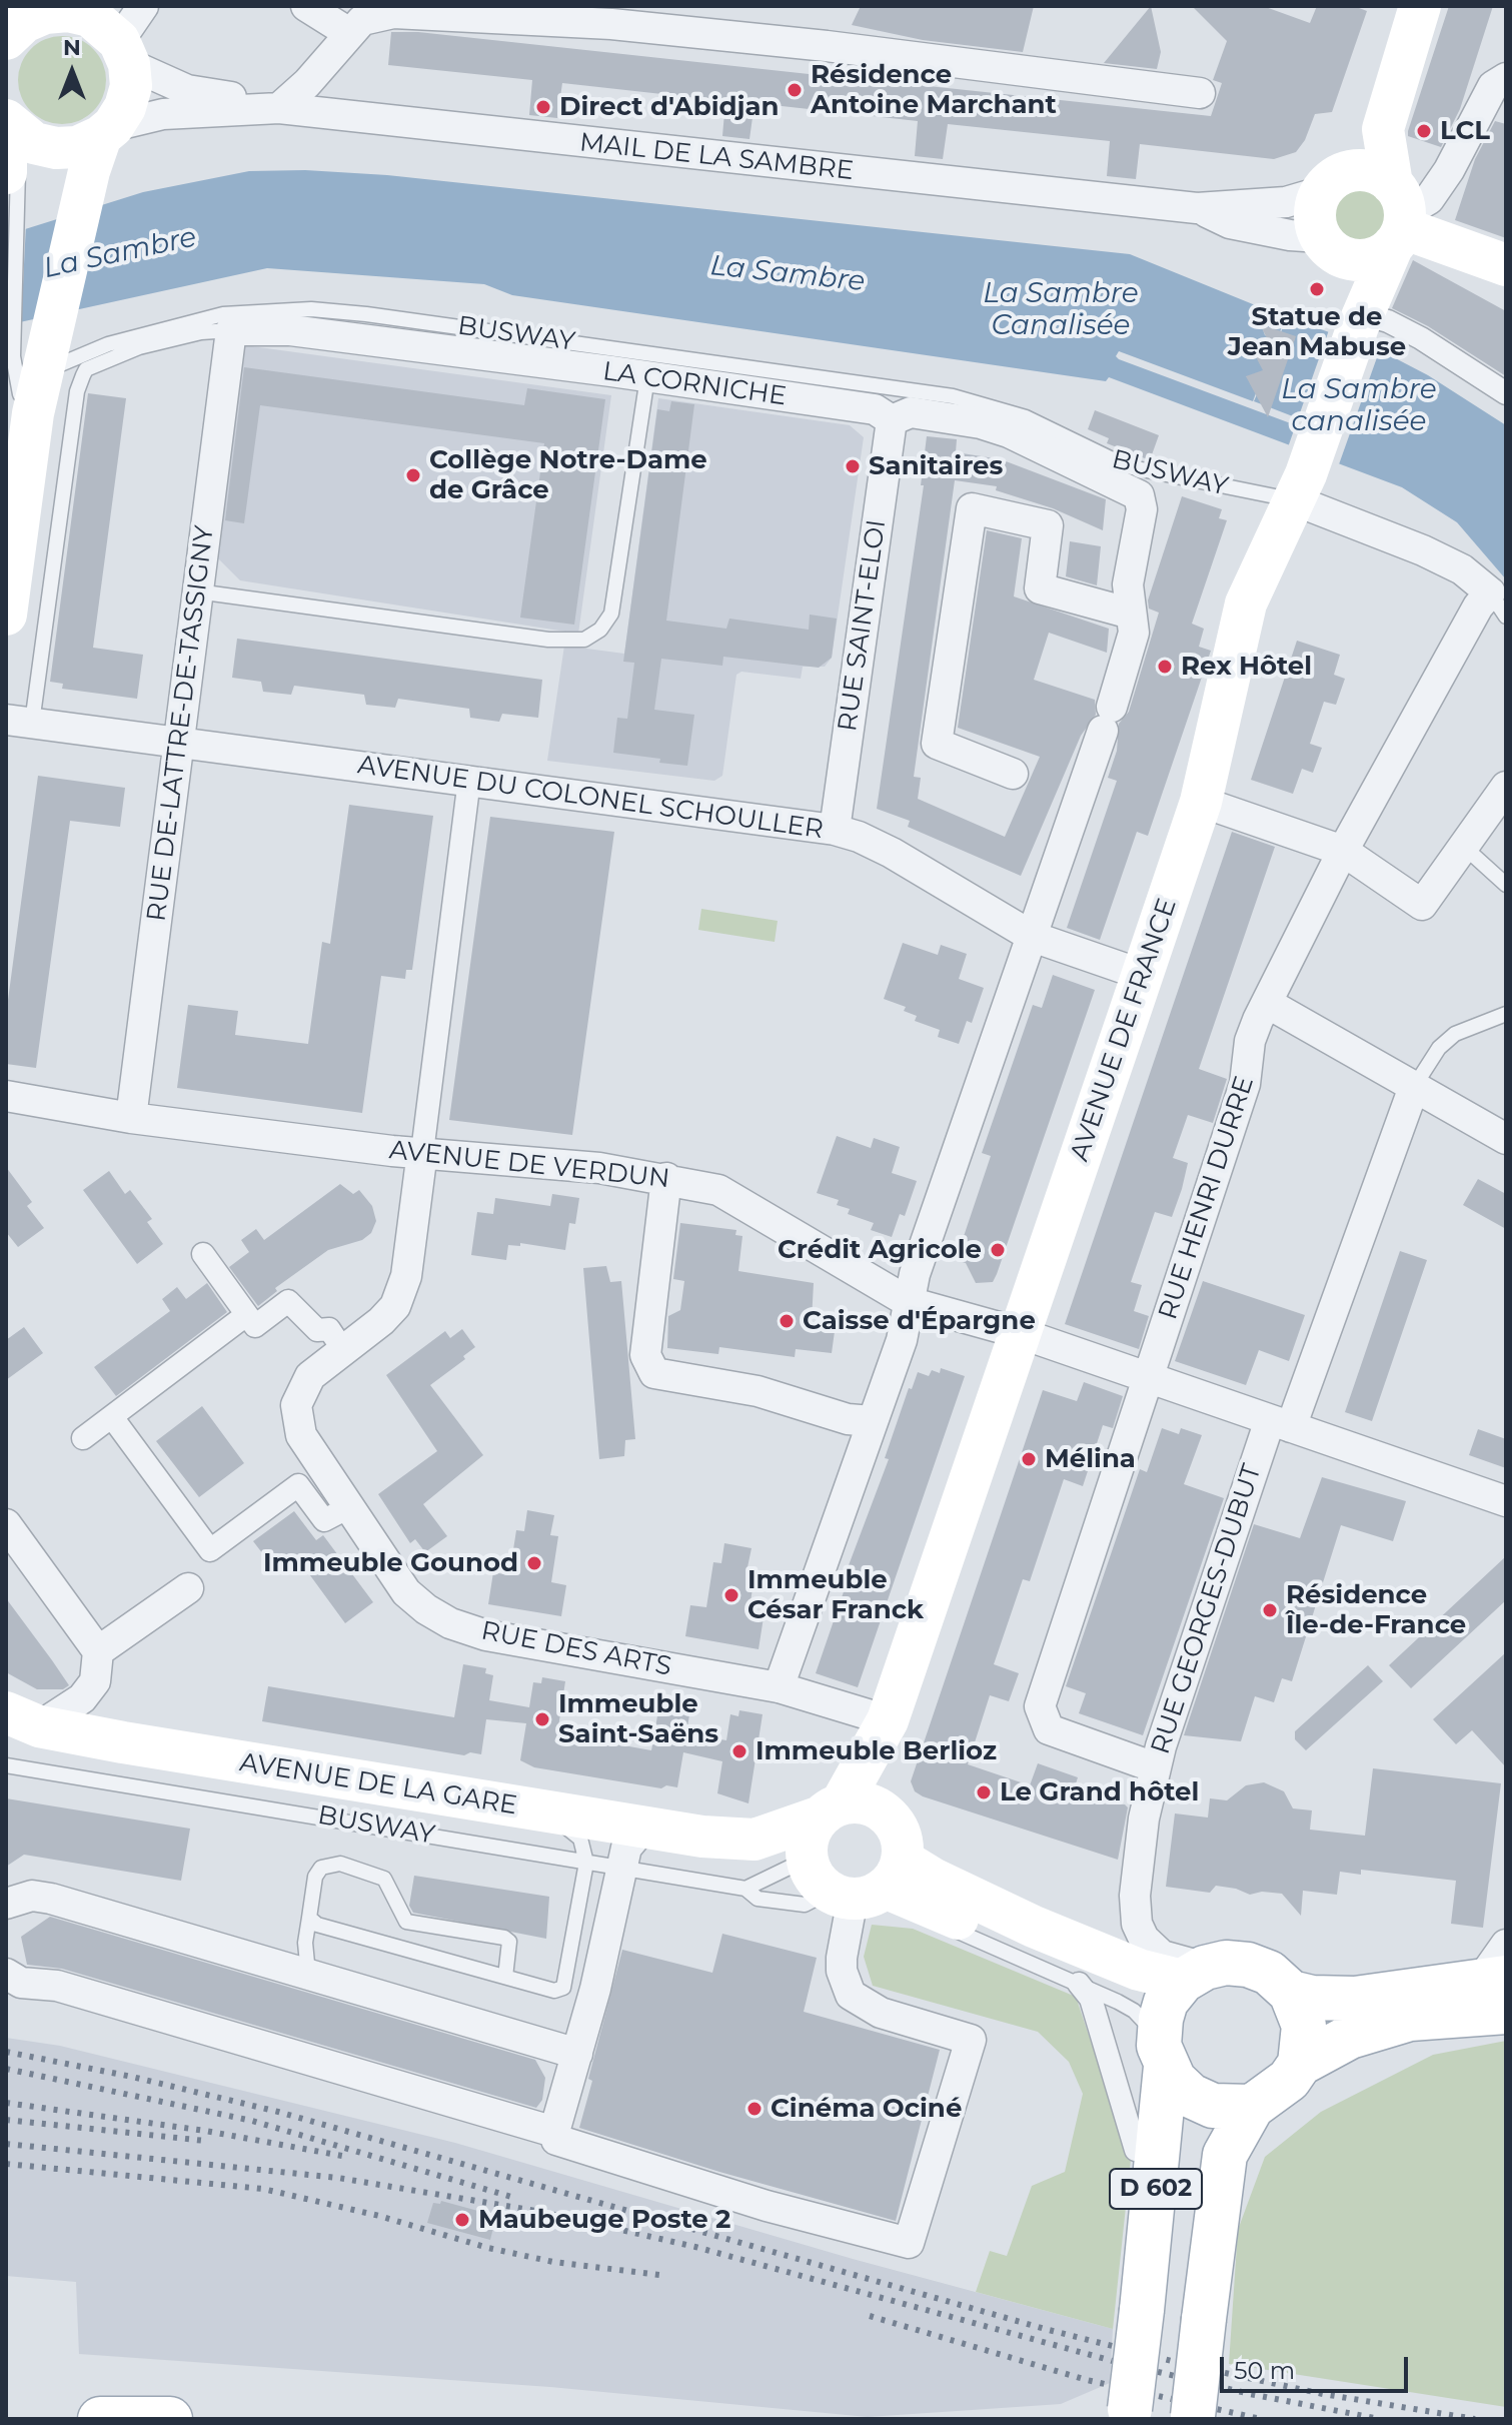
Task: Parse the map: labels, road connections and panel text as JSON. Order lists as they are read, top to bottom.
{
  "streets": {
    "main road": ["AVENUE DE FRANCE", "AVENUE DE LA GARE", "D 602"],
    "street": [
      "MAIL DE LA SAMBRE",
      "LA CORNICHE",
      "RUE SAINT-ELOI",
      "RUE DE-LATTRE-DE-TASSIGNY",
      "AVENUE DU COLONEL SCHOULLER",
      "AVENUE DE VERDUN",
      "RUE HENRI DURRE",
      "RUE GEORGES-DUBUT",
      "RUE DES ARTS"
    ],
    "lane": ["BUSWAY"]
  },
  "crossings": [
    ["MAIL DE LA SAMBRE", "AVENUE DE FRANCE"],
    ["BUSWAY", "AVENUE DE FRANCE"],
    ["BUSWAY", "AVENUE DE LA GARE"],
    ["LA CORNICHE", "RUE SAINT-ELOI"],
    ["LA CORNICHE", "RUE DE-LATTRE-DE-TASSIGNY"],
    ["RUE SAINT-ELOI", "AVENUE DU COLONEL SCHOULLER"],
    ["RUE DE-LATTRE-DE-TASSIGNY", "AVENUE DU COLONEL SCHOULLER"],
    ["RUE DE-LATTRE-DE-TASSIGNY", "AVENUE DE VERDUN"],
    ["AVENUE DU COLONEL SCHOULLER", "AVENUE DE FRANCE"],
    ["AVENUE DE FRANCE", "AVENUE DE VERDUN"],
    ["AVENUE DE FRANCE", "RUE DES ARTS"],
    ["AVENUE DE VERDUN", "RUE HENRI DURRE"],
    ["AVENUE DE VERDUN", "RUE GEORGES-DUBUT"],
    ["AVENUE DE VERDUN", "RUE DES ARTS"],
    ["RUE HENRI DURRE", "RUE GEORGES-DUBUT"],
    ["RUE GEORGES-DUBUT", "AVENUE DE LA GARE"],
    ["RUE GEORGES-DUBUT", "D 602"],
    ["AVENUE DE LA GARE", "D 602"]
  ],
  "water": ["La Sambre", "La Sambre Canalisée", "La Sambre canalisée"],
  "places": [
    "Résidence Antoine Marchant",
    "Direct d'Abidjan",
    "LCL",
    "Statue de Jean Mabuse",
    "Sanitaires",
    "Collège Notre-Dame de Grâce",
    "Rex Hôtel",
    "Crédit Agricole",
    "Caisse d'Épargne",
    "Mélina",
    "Immeuble Gounod",
    "Immeuble César Franck",
    "Résidence Île-de-France",
    "Immeuble Saint-Saëns",
    "Immeuble Berlioz",
    "Le Grand hôtel",
    "Cinéma Ociné",
    "Maubeuge Poste 2"
  ],
  "scale_bar": "50 m",
  "north": "top"
}
